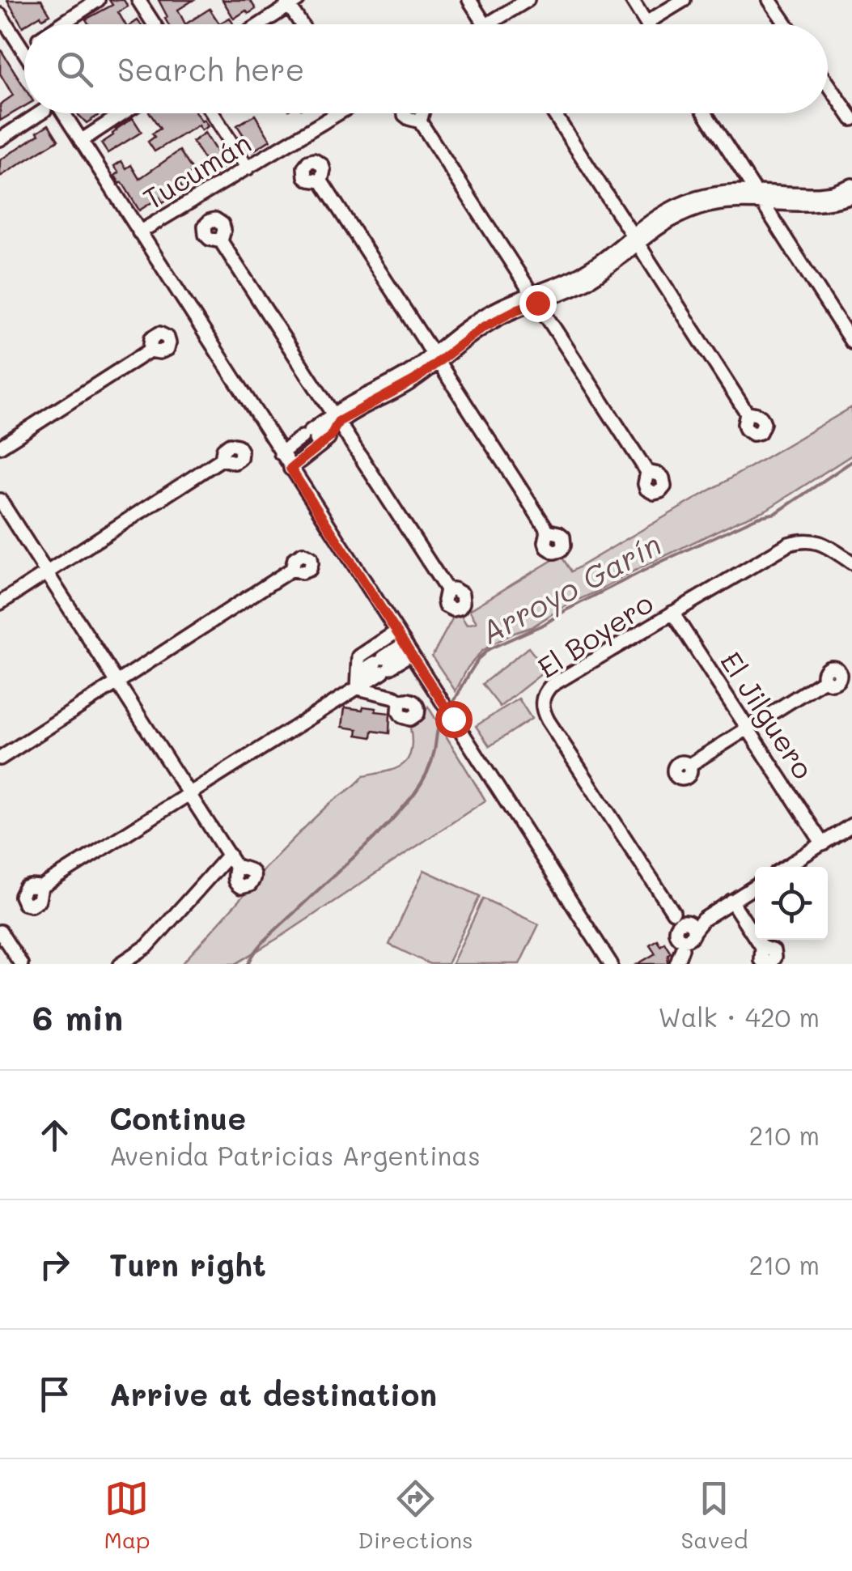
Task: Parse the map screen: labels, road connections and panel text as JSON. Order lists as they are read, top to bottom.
{
  "streets": {
    "street": ["Tucumán", "El Boyero", "El Jilguero"]
  },
  "crossings": [
    ["El Boyero", "El Jilguero"]
  ],
  "water": ["Arroyo Garín"],
  "page": {
    "search": "Search here",
    "heading": ["6 min", "Walk · 420 m"],
    "list": [
      ["Continue", "Avenida Patricias Argentinas", "210 m"],
      ["Turn right", "210 m"],
      "Arrive at destination"
    ],
    "nav": ["Map", "Directions", "Saved"]
  }
}
